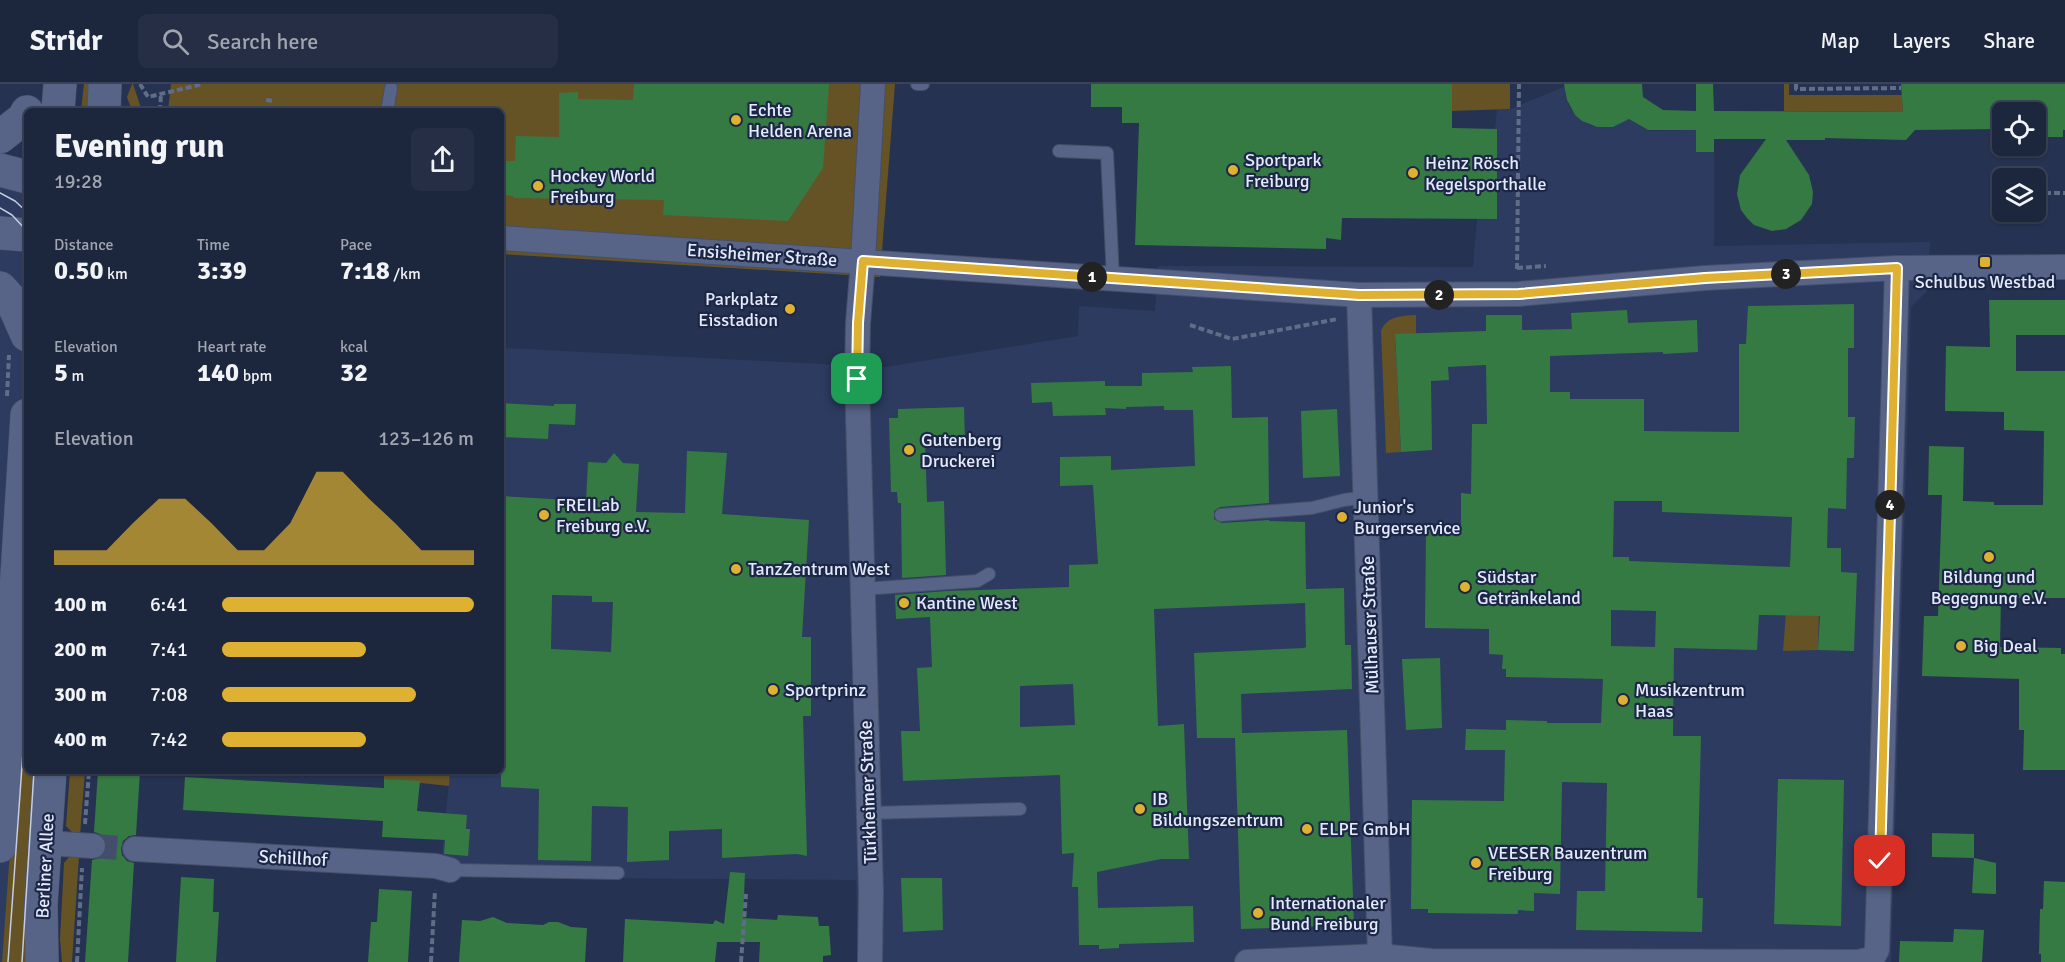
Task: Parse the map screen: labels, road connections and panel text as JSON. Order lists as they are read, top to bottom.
{
  "streets": {
    "main road": ["Berliner Allee"],
    "street": [
      "Ensisheimer Straße",
      "Mülhauser Straße",
      "Türkheimer Straße",
      "Schillhof"
    ]
  },
  "crossings": [
    ["Ensisheimer Straße", "Mülhauser Straße"],
    ["Ensisheimer Straße", "Türkheimer Straße"]
  ],
  "places": {
    "other": [
      "Echte Helden Arena",
      "Sportpark Freiburg",
      "Heinz Rösch Kegelsporthalle",
      "Hockey World Freiburg",
      "Parkplatz Eisstadion",
      "Gutenberg Druckerei",
      "FREILab Freiburg e.V.",
      "Junior's Burgerservice",
      "Bildung und Begegnung e.V.",
      "TanzZentrum West",
      "Südstar Getränkeland",
      "Kantine West",
      "Big Deal",
      "Sportprinz",
      "Musikzentrum Haas",
      "IB Bildungszentrum",
      "ELPE GmbH",
      "VEESER Bauzentrum Freiburg",
      "Internationaler Bund Freiburg"
    ],
    "transit": ["Schulbus Westbad"]
  },
  "page": {
    "header": "Stridr",
    "search": "Search here",
    "nav": ["Map", "Layers", "Share"],
    "heading": ["Evening run", "19:28"],
    "stats": [
      ["Distance", "0.50 km"],
      ["Time", "3:39"],
      ["Pace", "7:18 /km"],
      ["Elevation", "5 m"],
      ["Heart rate", "140 bpm"],
      ["kcal", "32"]
    ],
    "pins": [
      "3",
      "1",
      "2",
      "4"
    ],
    "chart": ["Elevation", "123–126 m"],
    "list": [
      {
        "name": "100 m",
        "note": "6:41"
      },
      {
        "name": "200 m",
        "note": "7:41"
      },
      {
        "name": "300 m",
        "note": "7:08"
      },
      {
        "name": "400 m",
        "note": "7:42"
      }
    ]
  }
}
